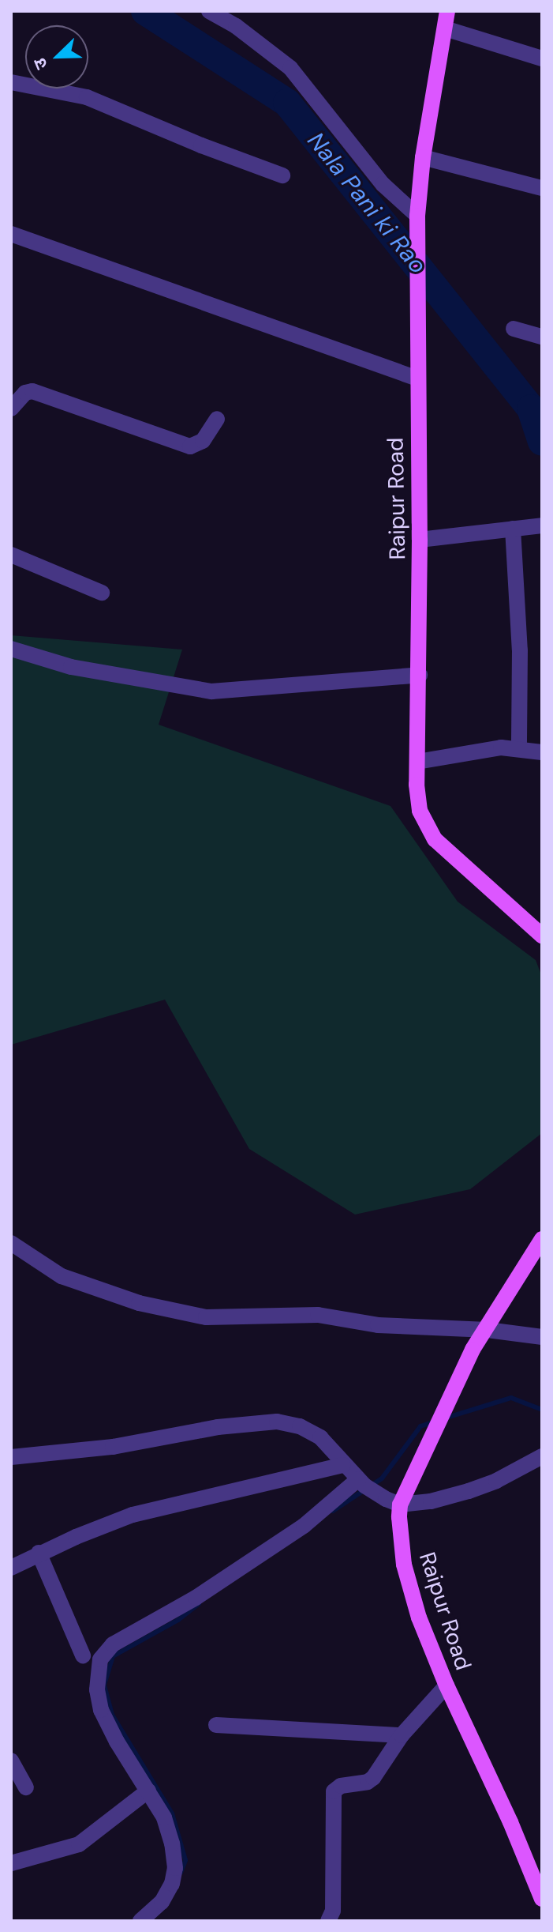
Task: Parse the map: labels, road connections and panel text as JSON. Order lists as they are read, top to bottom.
{
  "streets": {
    "main road": ["Raipur Road"]
  },
  "water": ["Nala Pani ki Rao"],
  "north": "bottom left"
}
